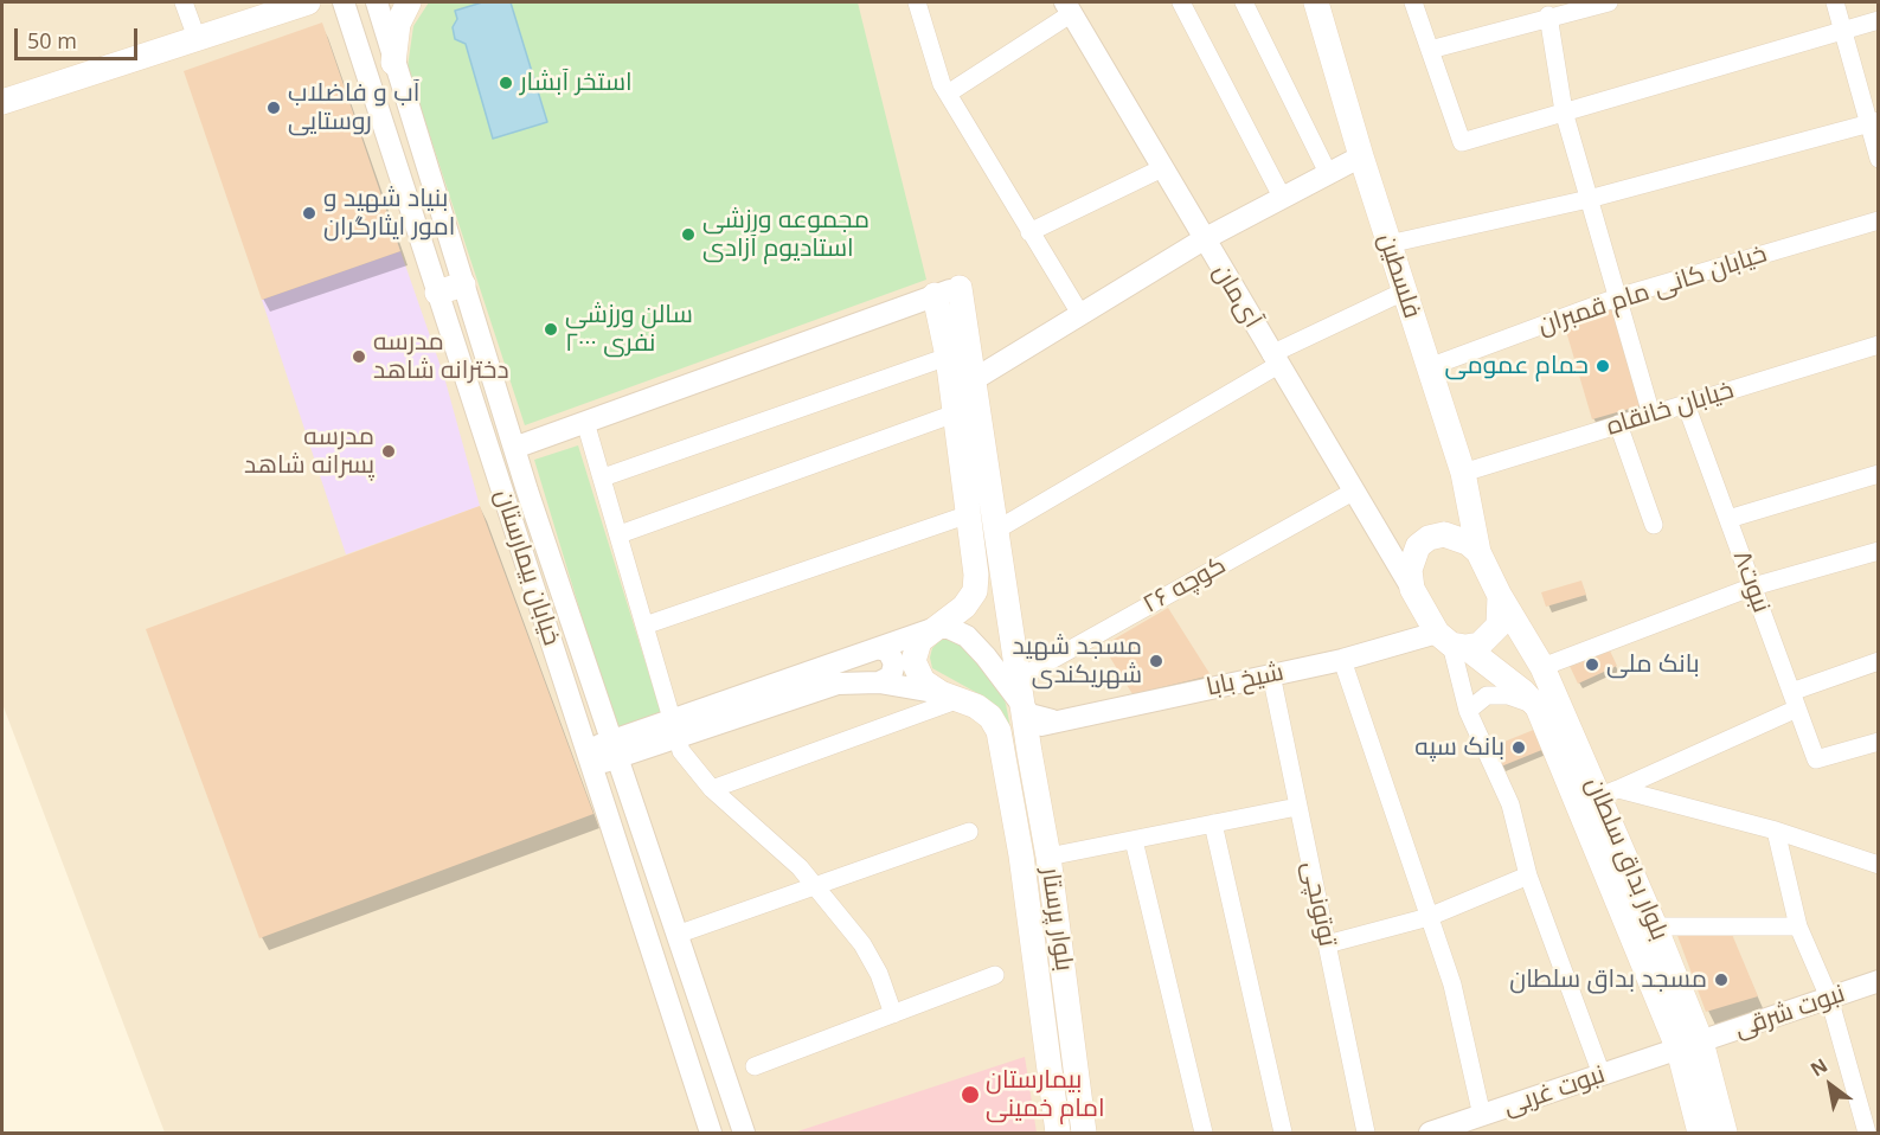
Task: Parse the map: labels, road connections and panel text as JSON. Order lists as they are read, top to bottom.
{
  "streets": {
    "main road": ["فلسطین", "بلوار بداق سلطان", "بلوار پرستار"],
    "street": [
      "خیابان کانی مام قمبران",
      "آی‌مان",
      "خیابان خانقاه",
      "خیابان بیمارستان",
      "نبوت۸",
      "کوچه ۲۶",
      "شیخ بابا",
      "توتونچی",
      "نبوت شرقی",
      "نبوت غربی"
    ]
  },
  "crossings": [
    ["فلسطین", "خیابان کانی مام قمبران"],
    ["فلسطین", "آی‌مان"],
    ["فلسطین", "خیابان خانقاه"],
    ["فلسطین", "شیخ بابا"],
    ["فلسطین", "بلوار بداق سلطان"],
    ["آی‌مان", "کوچه ۲۶"],
    ["آی‌مان", "شیخ بابا"],
    ["آی‌مان", "بلوار بداق سلطان"],
    ["خیابان خانقاه", "نبوت۸"],
    ["کوچه ۲۶", "بلوار پرستار"],
    ["شیخ بابا", "بلوار بداق سلطان"],
    ["شیخ بابا", "توتونچی"],
    ["بلوار بداق سلطان", "نبوت شرقی"],
    ["بلوار بداق سلطان", "نبوت غربی"],
    ["نبوت شرقی", "نبوت غربی"]
  ],
  "places": [
    "استخر آبشار",
    "آب و فاضلاب روستایی",
    "بنیاد شهید و امور ایثارگران",
    "مجموعه ورزشی استادیوم آزادی",
    "سالن ورزشی ۲۰۰۰ نفری",
    "مدرسه دخترانه شاهد",
    "حمام عمومی",
    "مدرسه پسرانه شاهد",
    "مسجد شهید شهریکندی",
    "بانک ملی",
    "بانک سپه",
    "مسجد بداق سلطان",
    "بیمارستان امام خمینی"
  ],
  "scale_bar": "50 m",
  "north": "top left"
}
